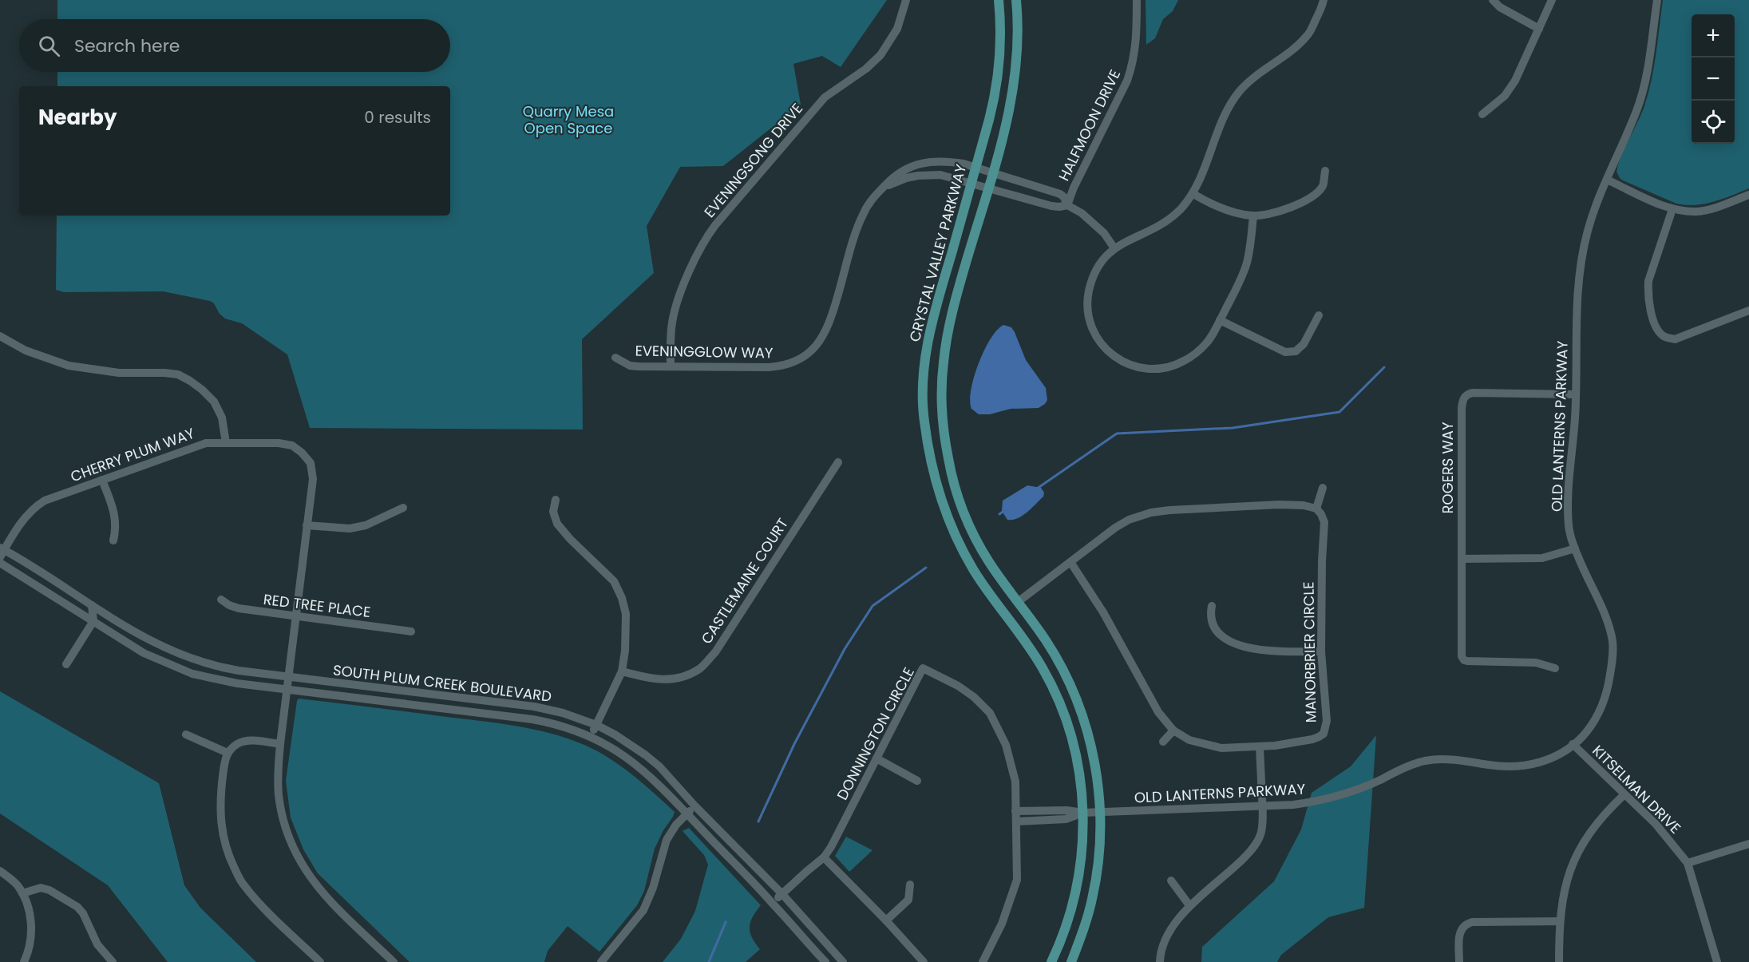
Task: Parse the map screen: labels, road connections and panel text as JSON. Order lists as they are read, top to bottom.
{
  "streets": {
    "main road": ["CRYSTAL VALLEY PARKWAY"],
    "street": [
      "HALFMOON DRIVE",
      "EVENINGSONG DRIVE",
      "EVENINGGLOW WAY",
      "OLD LANTERNS PARKWAY",
      "CHERRY PLUM WAY",
      "ROGERS WAY",
      "CASTLEMAINE COURT",
      "RED TREE PLACE",
      "MANORBRIER CIRCLE",
      "SOUTH PLUM CREEK BOULEVARD",
      "DONNINGTON CIRCLE",
      "KITSELMAN DRIVE"
    ]
  },
  "crossings": [
    ["HALFMOON DRIVE", "EVENINGGLOW WAY"],
    ["EVENINGSONG DRIVE", "EVENINGGLOW WAY"],
    ["CRYSTAL VALLEY PARKWAY", "EVENINGGLOW WAY"],
    ["CRYSTAL VALLEY PARKWAY", "OLD LANTERNS PARKWAY"],
    ["OLD LANTERNS PARKWAY", "ROGERS WAY"],
    ["OLD LANTERNS PARKWAY", "DONNINGTON CIRCLE"],
    ["OLD LANTERNS PARKWAY", "KITSELMAN DRIVE"],
    ["CHERRY PLUM WAY", "RED TREE PLACE"],
    ["CHERRY PLUM WAY", "SOUTH PLUM CREEK BOULEVARD"],
    ["SOUTH PLUM CREEK BOULEVARD", "DONNINGTON CIRCLE"]
  ],
  "parks": ["Quarry Mesa Open Space"],
  "page": {
    "map_buttons": ["+", "−"],
    "search": "Search here",
    "heading": ["Nearby", "0 results"]
  }
}
